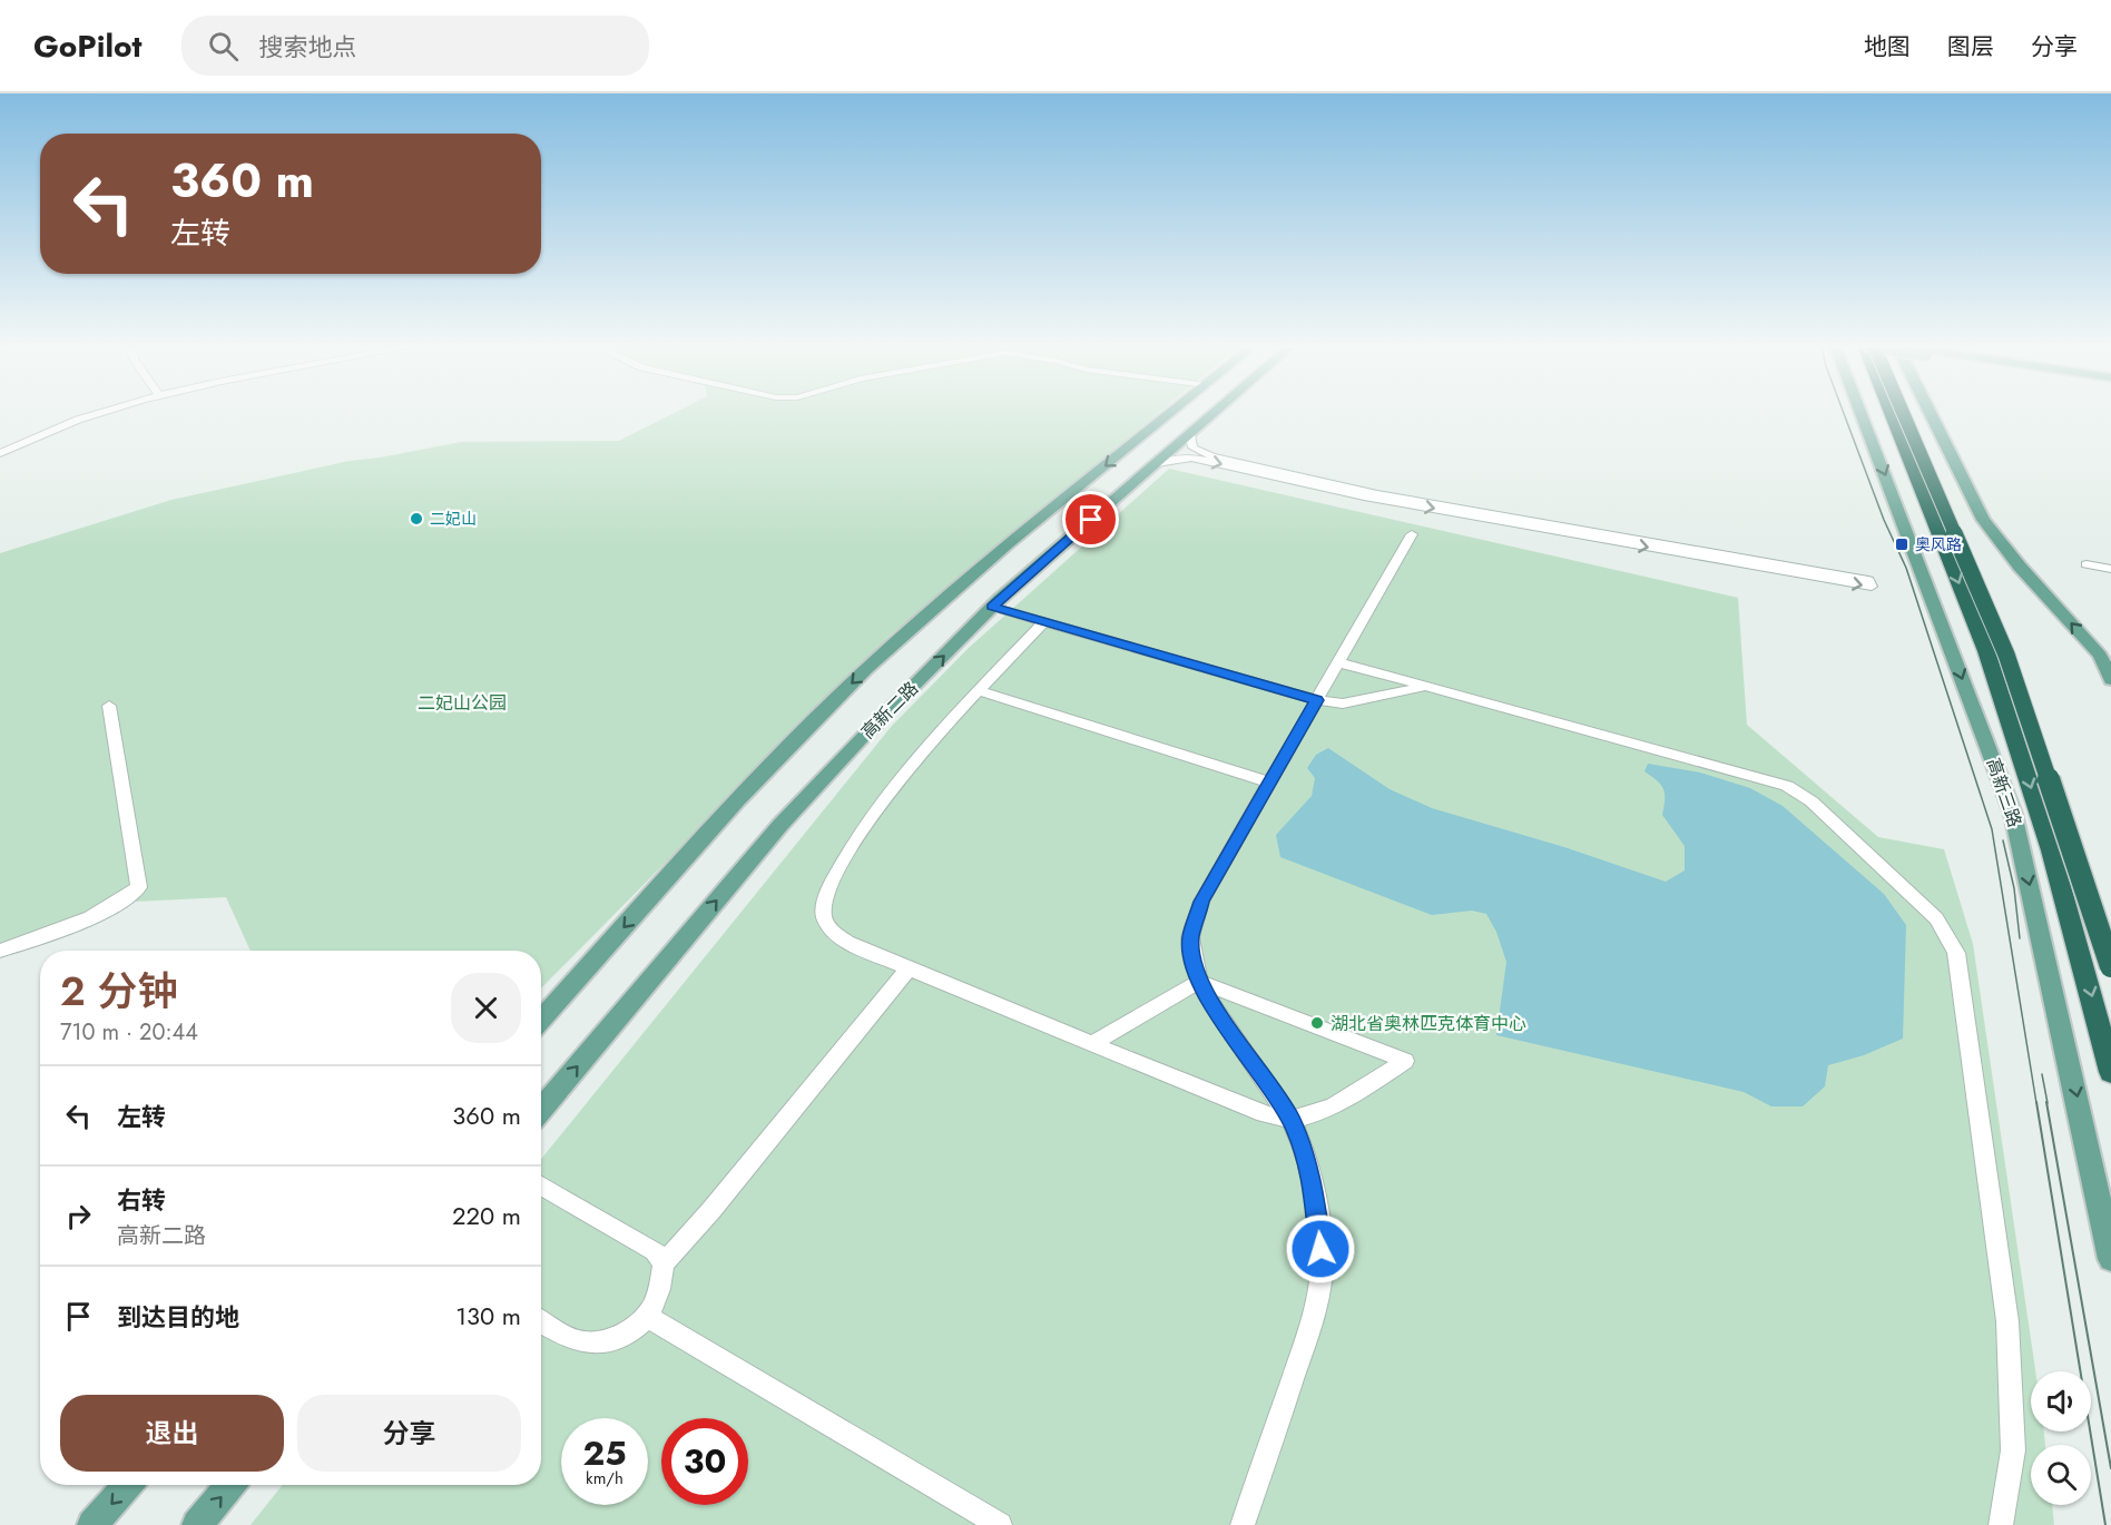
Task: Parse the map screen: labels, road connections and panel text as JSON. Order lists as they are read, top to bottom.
{
  "streets": {
    "highway": ["高新三路"],
    "main road": ["高新二路"]
  },
  "one_way": ["高新三路"],
  "parks": ["二妃山公园"],
  "places": {
    "other": ["二妃山", "湖北省奥林匹克体育中心"],
    "transit": ["奥风路"]
  },
  "page": {
    "header": "GoPilot",
    "search": "搜索地点",
    "nav": ["地图", "图层", "分享"],
    "turn": ["360 m", "左转"],
    "heading": ["2 分钟", "710 m · 20:44"],
    "list": [
      {
        "name": "左转",
        "value": "360 m"
      },
      {
        "name": "右转",
        "note": "高新二路",
        "value": "220 m"
      },
      {
        "name": "到达目的地",
        "value": "130 m"
      }
    ],
    "buttons": ["退出", "分享"],
    "speed": "25 km/h",
    "limit": "30"
  }
}
